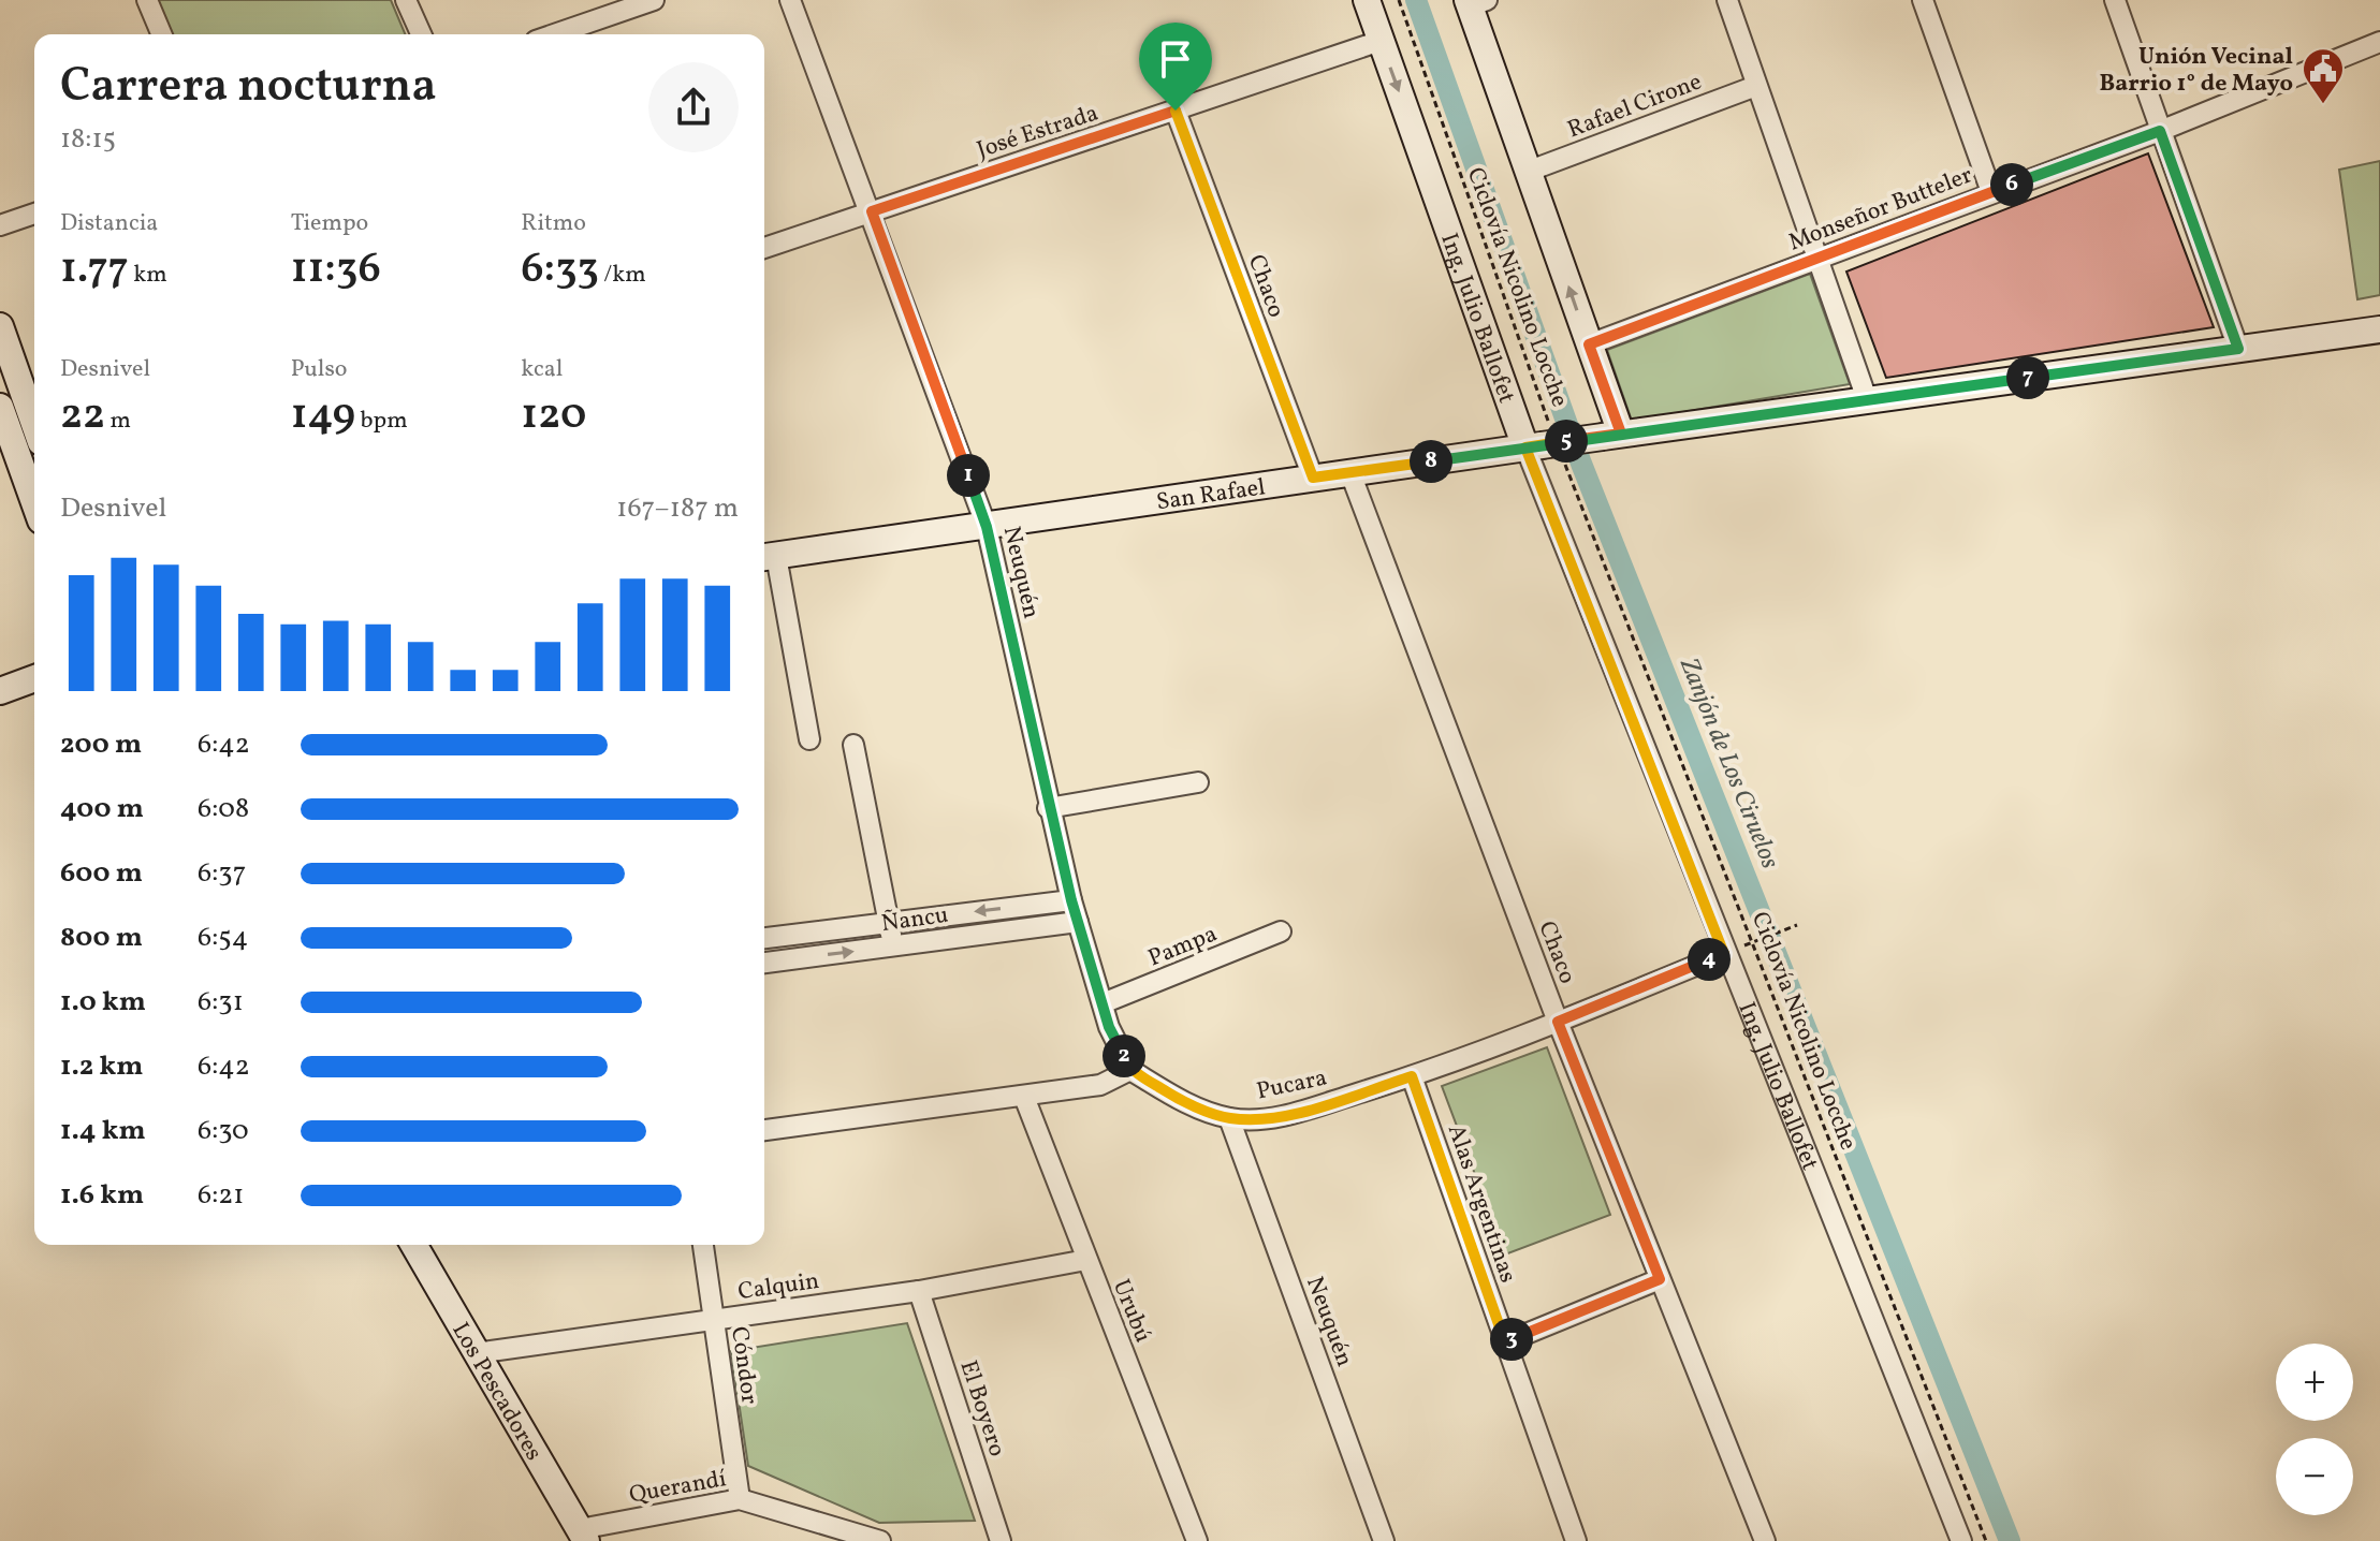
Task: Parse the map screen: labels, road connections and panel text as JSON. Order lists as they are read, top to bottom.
{
  "streets": {
    "street": [
      "Rafael Cirone",
      "José Estrada",
      "Monseñor Butteler",
      "Chaco",
      "Ing. Julio Ballofet",
      "San Rafael",
      "Neuquén",
      "Ñancu",
      "Pampa",
      "Pucara",
      "Alas Argentinas",
      "Calquin",
      "Urubú",
      "Cóndor",
      "Los Pescadores",
      "El Boyero",
      "Querandí"
    ],
    "path": ["Ciclovía Nicolino Locche"]
  },
  "crossings": [
    ["José Estrada", "Chaco"],
    ["José Estrada", "Ing. Julio Ballofet"],
    ["José Estrada", "Neuquén"],
    ["Chaco", "San Rafael"],
    ["Chaco", "Pucara"],
    ["Ciclovía Nicolino Locche", "Ing. Julio Ballofet"],
    ["Ciclovía Nicolino Locche", "San Rafael"],
    ["Ing. Julio Ballofet", "San Rafael"],
    ["Ing. Julio Ballofet", "Pucara"],
    ["San Rafael", "Neuquén"],
    ["Neuquén", "Ñancu"],
    ["Neuquén", "Pampa"],
    ["Neuquén", "Pucara"],
    ["Pucara", "Alas Argentinas"],
    ["Calquin", "Urubú"],
    ["Calquin", "Cóndor"],
    ["Calquin", "Los Pescadores"],
    ["Calquin", "El Boyero"],
    ["Cóndor", "Querandí"],
    ["Los Pescadores", "Querandí"]
  ],
  "water": ["Zanjón de Los Ciruelos"],
  "places": {
    "public building": ["Unión Vecinal Barrio 1° de Mayo"]
  },
  "page": {
    "heading": ["Carrera nocturna", "18:15"],
    "pins": [
      "6",
      "7",
      "5",
      "8",
      "1",
      "4",
      "2",
      "3"
    ],
    "stats": [
      ["Distancia", "1.77 km"],
      ["Tiempo", "11:36"],
      ["Ritmo", "6:33 /km"],
      ["Desnivel", "22 m"],
      ["Pulso", "149 bpm"],
      ["kcal", "120"]
    ],
    "chart": ["Desnivel", "167–187 m"],
    "list": [
      {
        "name": "200 m",
        "note": "6:42"
      },
      {
        "name": "400 m",
        "note": "6:08"
      },
      {
        "name": "600 m",
        "note": "6:37"
      },
      {
        "name": "800 m",
        "note": "6:54"
      },
      {
        "name": "1.0 km",
        "note": "6:31"
      },
      {
        "name": "1.2 km",
        "note": "6:42"
      },
      {
        "name": "1.4 km",
        "note": "6:30"
      },
      {
        "name": "1.6 km",
        "note": "6:21"
      }
    ],
    "map_buttons": ["+", "−"]
  }
}
